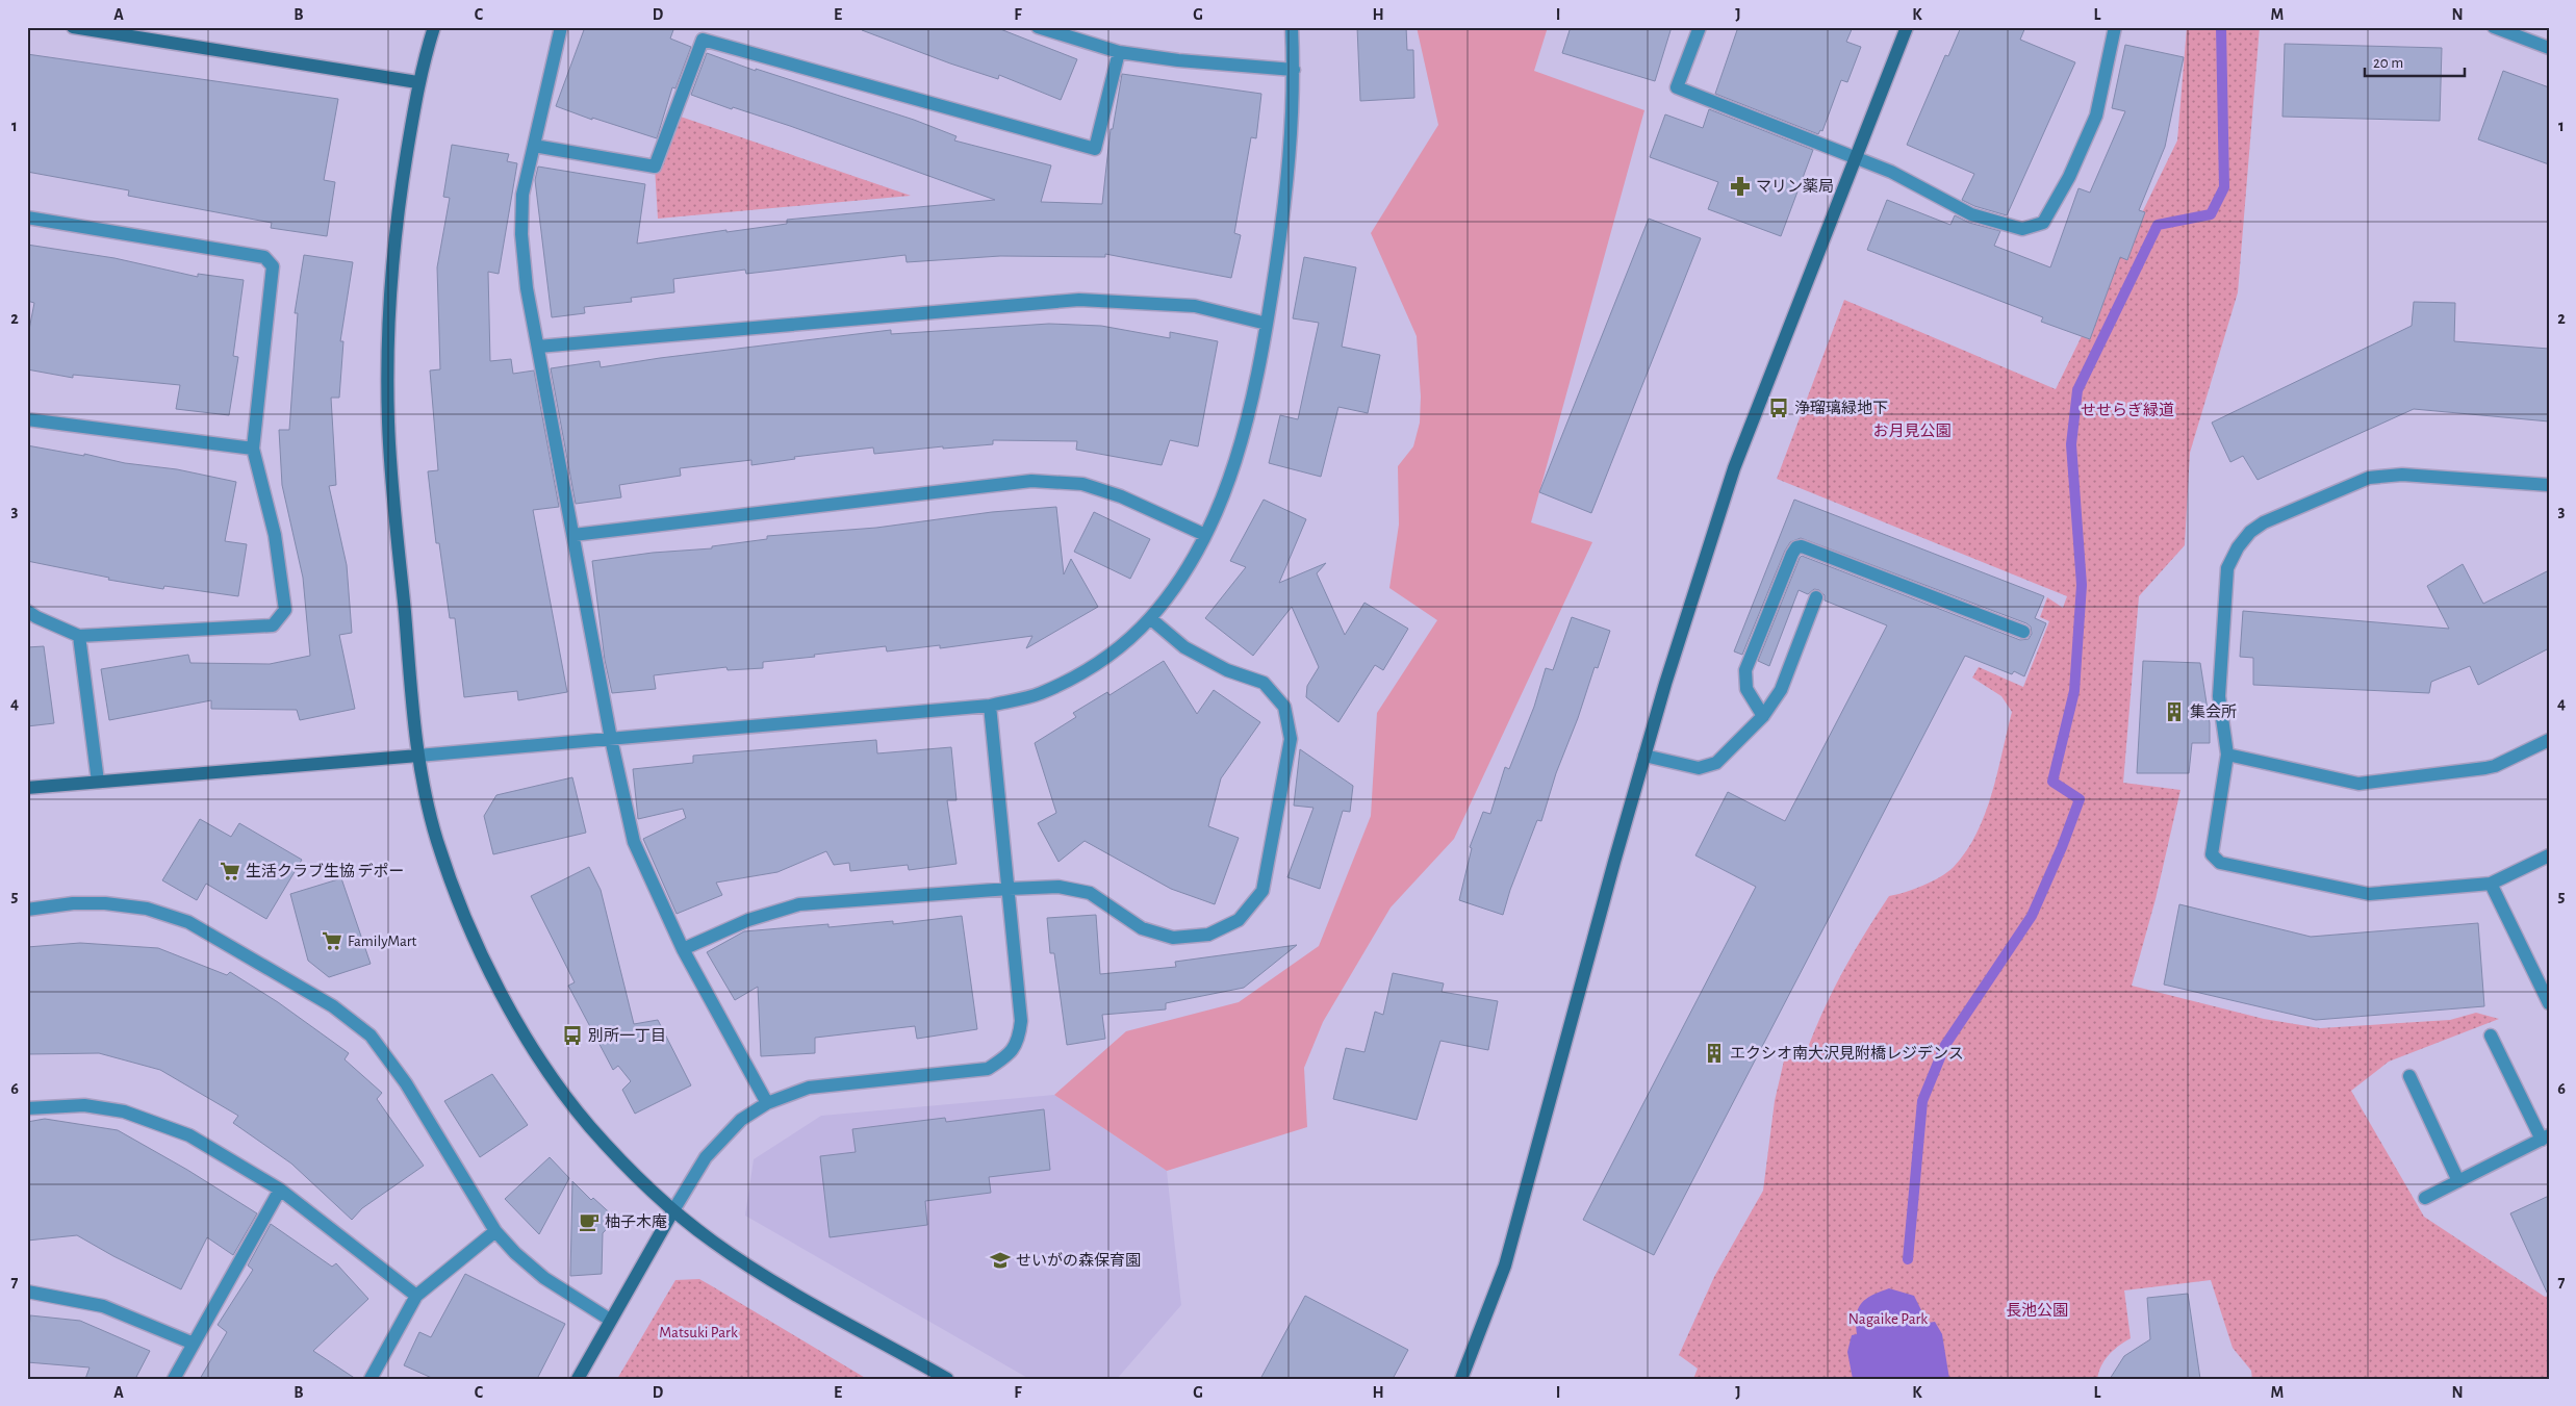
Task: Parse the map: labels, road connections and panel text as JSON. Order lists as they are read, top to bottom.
{
  "parks": [
    "せせらぎ緑道",
    "お月見公園",
    "長池公園",
    "Nagaike Park",
    "Matsuki Park"
  ],
  "places": {
    "pharmacy": ["マリン薬局"],
    "bus stop": ["浄瑠璃緑地下", "別所一丁目"],
    "building": ["集会所", "エクシオ南大沢見附橋レジデンス"],
    "supermarket": ["生活クラブ生協 デポー", "FamilyMart"],
    "cafe": ["柚子木庵"],
    "school or university": ["せいがの森保育園"]
  },
  "scale_bar": "20 m",
  "grid": {
    "columns": [
      "A",
      "B",
      "C",
      "D",
      "E",
      "F",
      "G",
      "H",
      "I",
      "J",
      "K",
      "L",
      "M",
      "N"
    ],
    "rows": [
      "1",
      "2",
      "3",
      "4",
      "5",
      "6",
      "7"
    ]
  }
}
